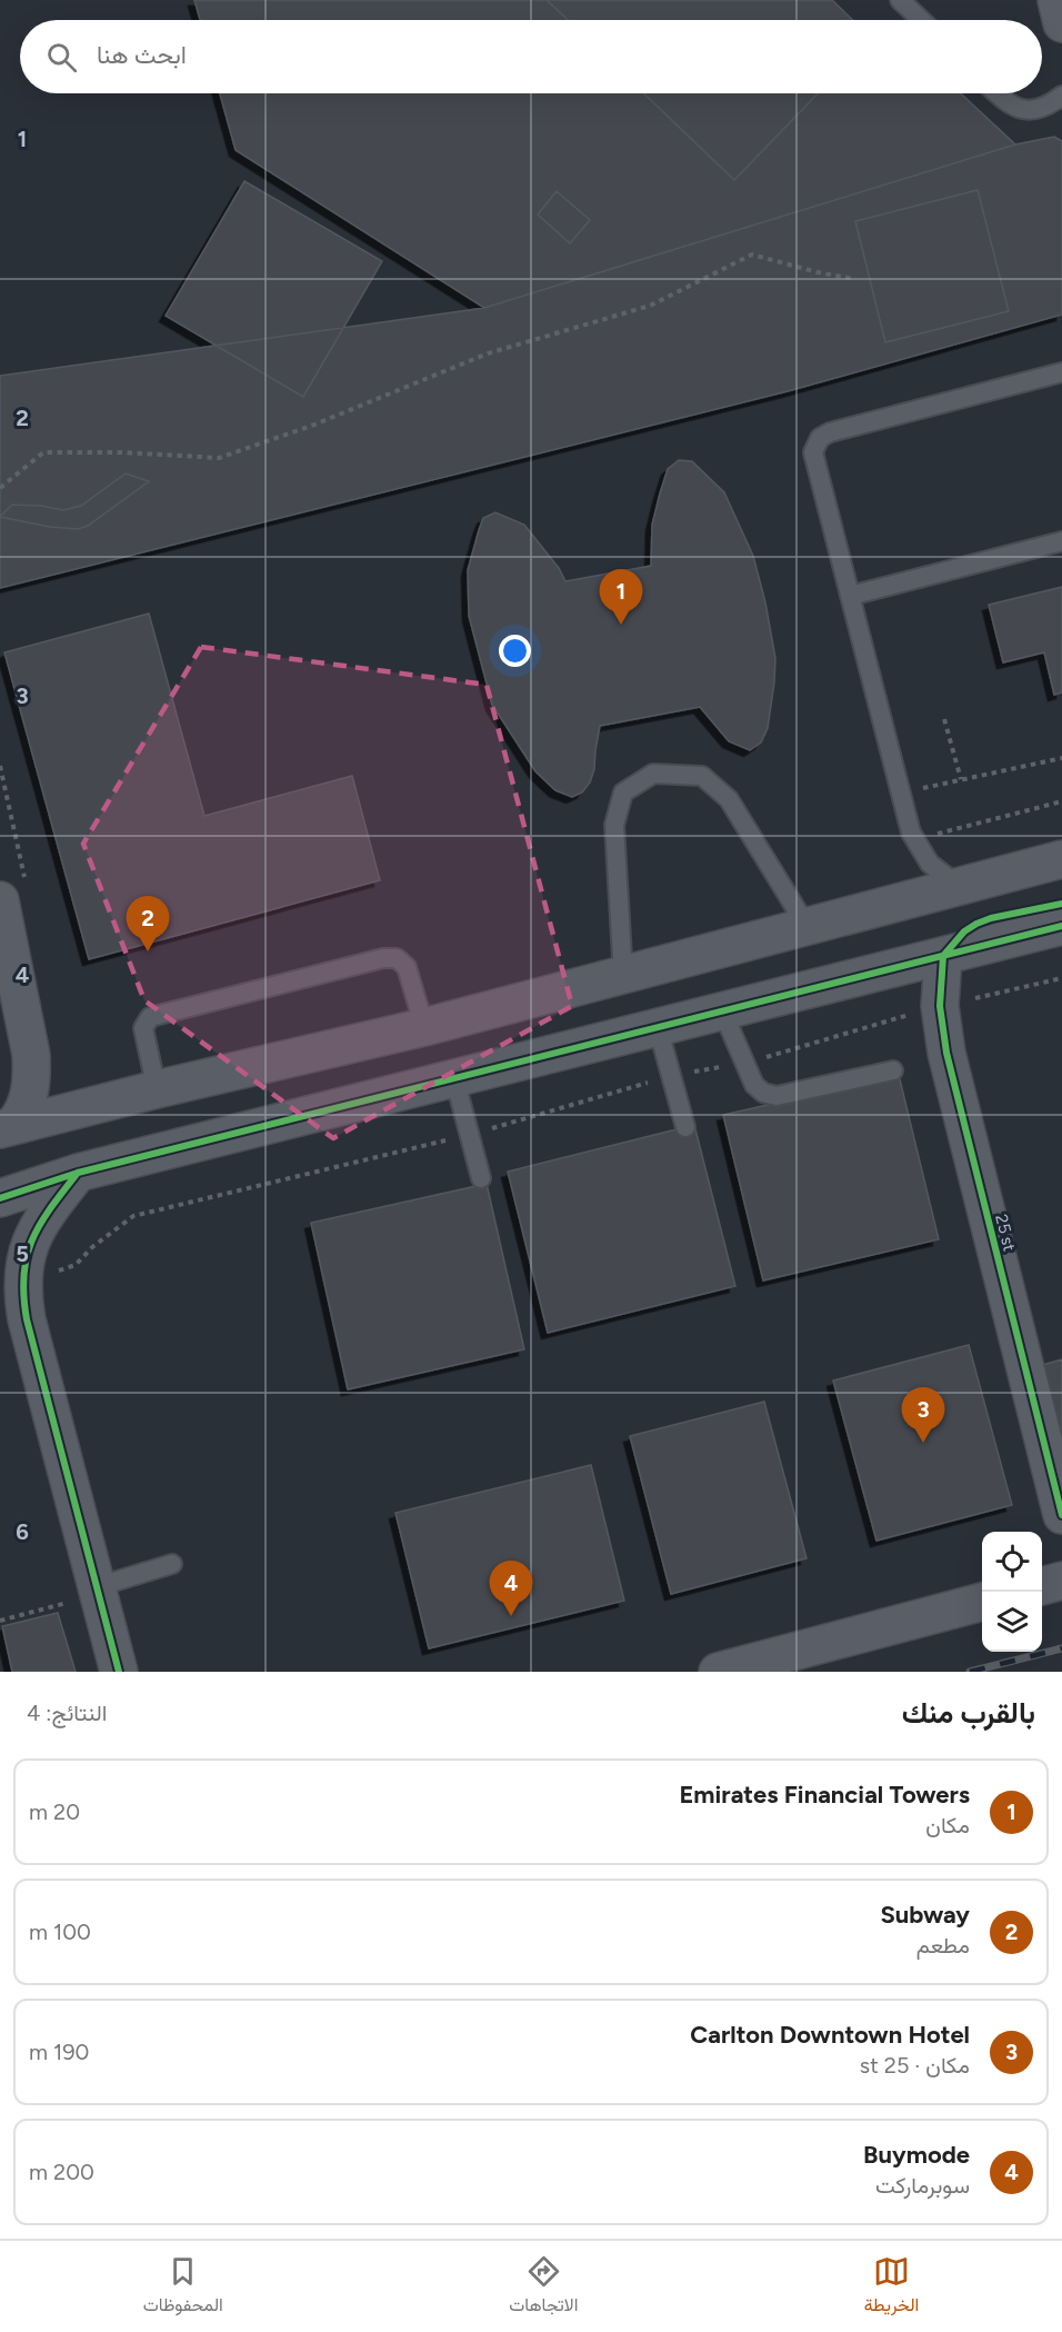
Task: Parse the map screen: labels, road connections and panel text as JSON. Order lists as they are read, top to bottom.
{
  "streets": {
    "street": ["25 st"]
  },
  "page": {
    "search": "ابحث هنا",
    "pins": [
      "1",
      "2",
      "3",
      "4"
    ],
    "heading": ["بالقرب منك", "النتائج: 4"],
    "list": [
      {
        "mark": "1",
        "name": "Emirates Financial Towers",
        "note": "مكان",
        "value": "20 m"
      },
      {
        "mark": "2",
        "name": "Subway",
        "note": "مطعم",
        "value": "100 m"
      },
      {
        "mark": "3",
        "name": "Carlton Downtown Hotel",
        "note": "مكان · 25 st",
        "value": "190 m"
      },
      {
        "mark": "4",
        "name": "Buymode",
        "note": "سوبرماركت",
        "value": "200 m"
      }
    ],
    "nav": ["الخريطة", "الاتجاهات", "المحفوظات"]
  },
  "grid": {
    "rows": [
      "1",
      "2",
      "3",
      "4",
      "5",
      "6"
    ]
  }
}
